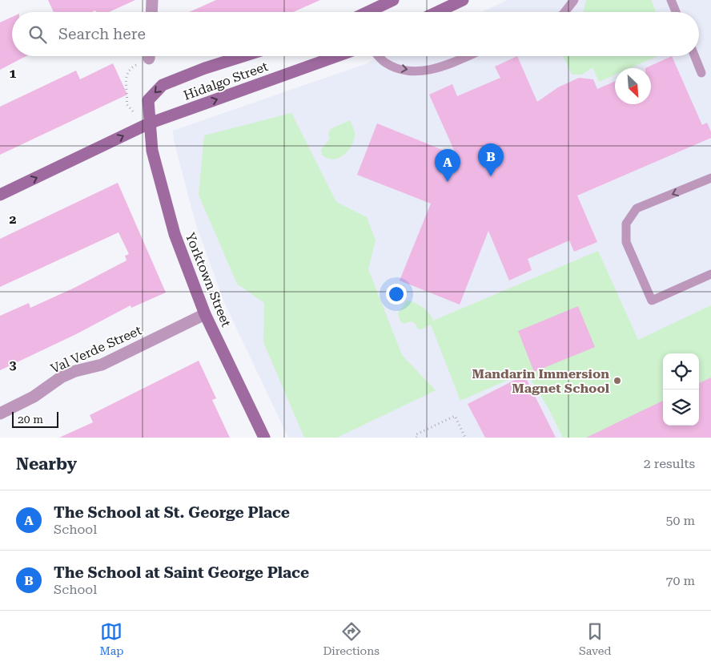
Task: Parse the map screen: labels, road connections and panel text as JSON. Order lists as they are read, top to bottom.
{
  "streets": {
    "street": ["Hidalgo Street", "Yorktown Street", "Val Verde Street"]
  },
  "crossings": [
    ["Hidalgo Street", "Yorktown Street"],
    ["Yorktown Street", "Val Verde Street"]
  ],
  "places": ["Mandarin Immersion Magnet School"],
  "scale_bar": "20 m",
  "north": "bottom right",
  "page": {
    "search": "Search here",
    "pins": ["B", "A"],
    "scale": "20 m",
    "heading": ["Nearby", "2 results"],
    "list": [
      {
        "mark": "A",
        "name": "The School at St. George Place",
        "note": "School",
        "value": "50 m"
      },
      {
        "mark": "B",
        "name": "The School at Saint George Place",
        "note": "School",
        "value": "70 m"
      }
    ],
    "nav": ["Map", "Directions", "Saved"]
  },
  "grid": {
    "rows": ["1", "2", "3"]
  }
}
